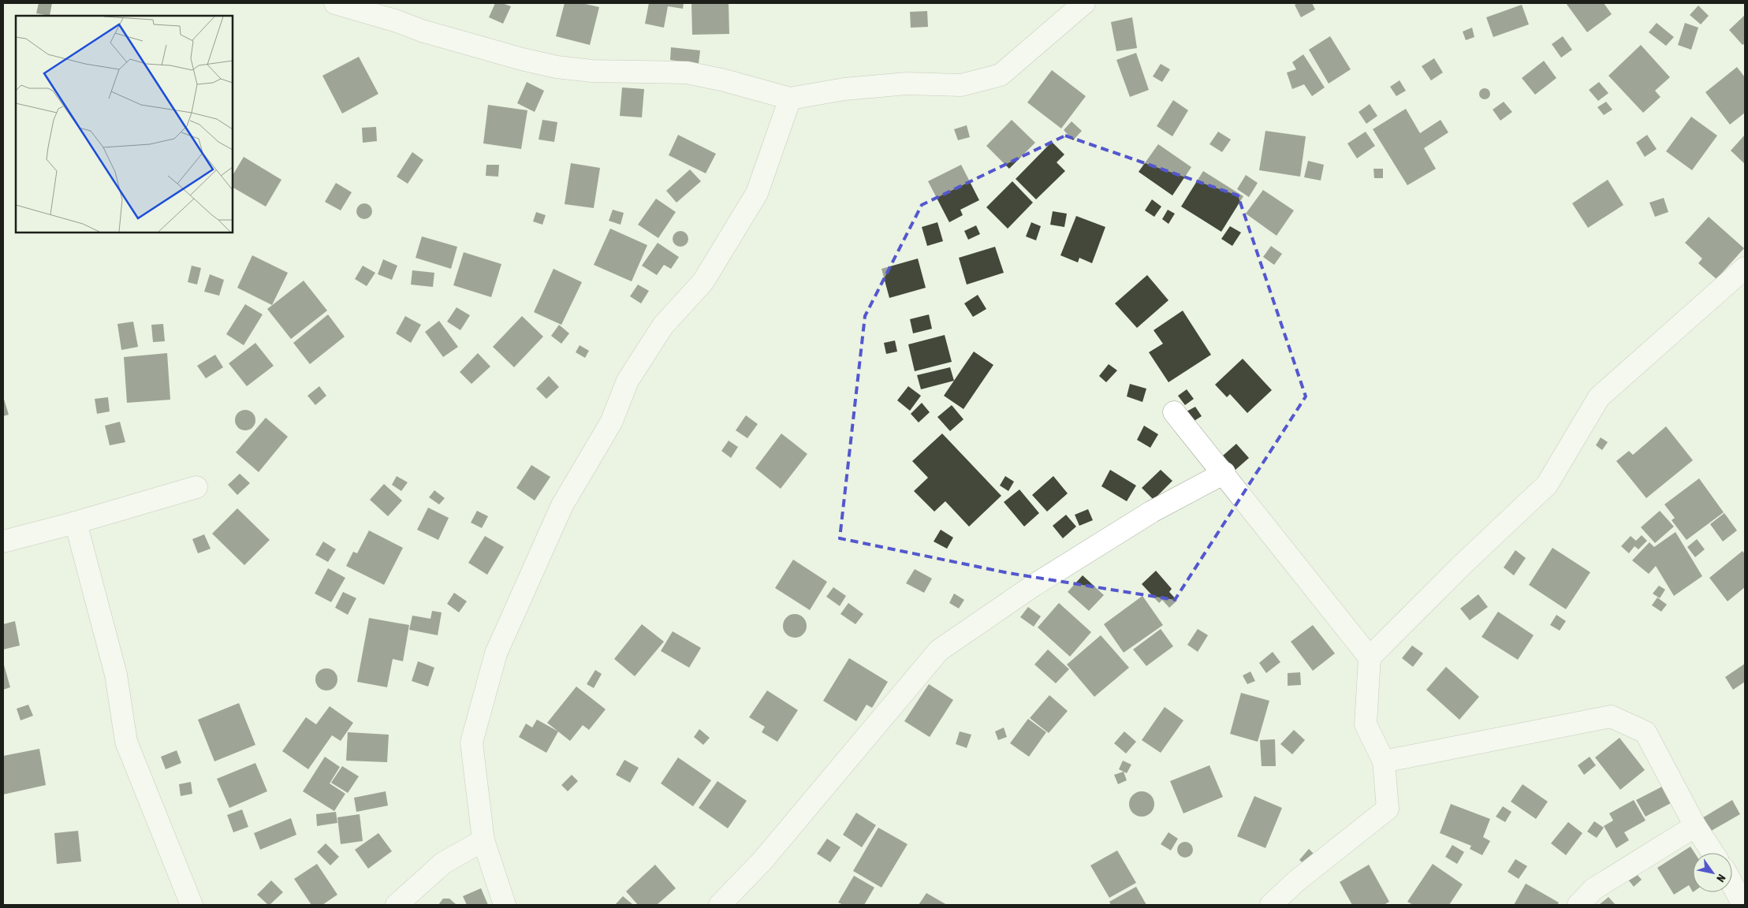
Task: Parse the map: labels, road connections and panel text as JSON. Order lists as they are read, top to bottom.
{
  "north": "bottom right"
}
